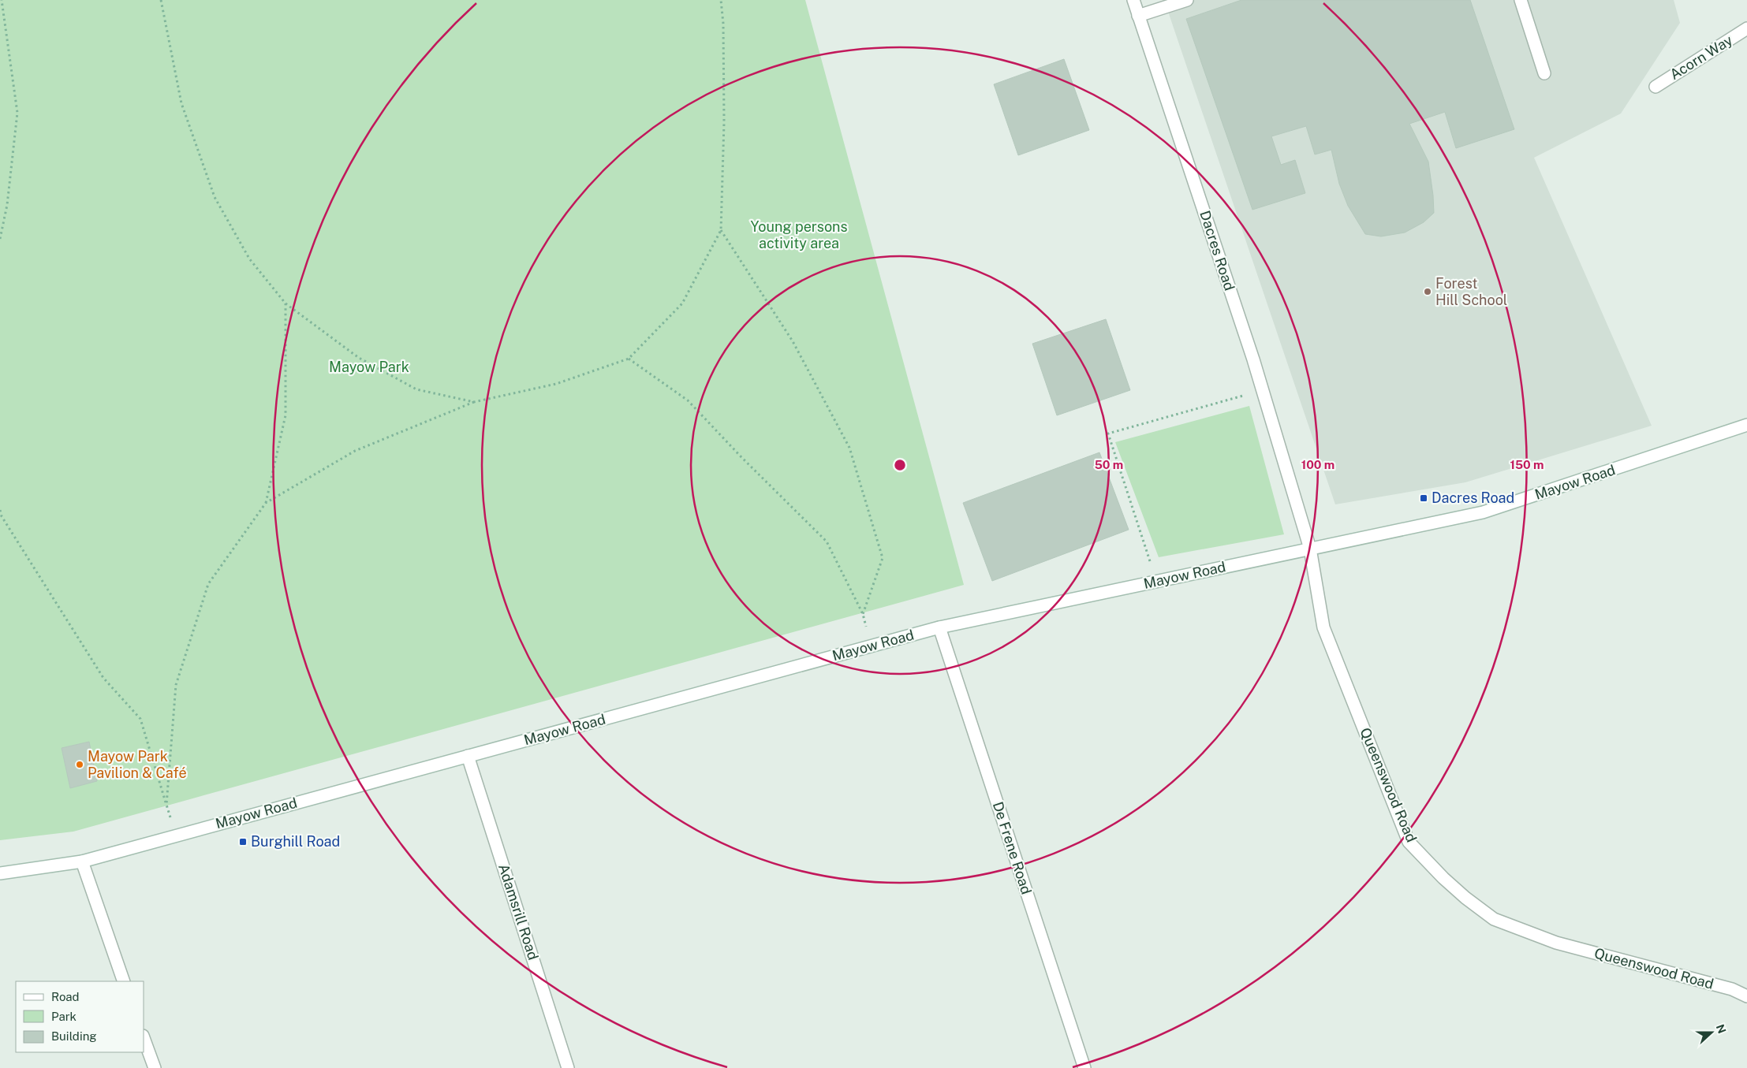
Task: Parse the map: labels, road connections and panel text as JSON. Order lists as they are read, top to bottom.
{
  "streets": {
    "street": [
      "Acorn Way",
      "Dacres Road",
      "Mayow Road",
      "Queenswood Road",
      "De Frene Road",
      "Adamsrill Road"
    ]
  },
  "crossings": [
    ["Dacres Road", "Mayow Road"],
    ["Dacres Road", "Queenswood Road"],
    ["Mayow Road", "Queenswood Road"],
    ["Mayow Road", "De Frene Road"],
    ["Mayow Road", "Adamsrill Road"]
  ],
  "parks": ["Young persons activity area", "Mayow Park"],
  "places": {
    "other": ["Forest Hill School", "Mayow Park Pavilion & Café"],
    "transit": ["Dacres Road", "Burghill Road"]
  },
  "legend": ["Road", "Park", "Building"],
  "north": "right",
  "rings": ["50 m", "100 m", "150 m"]
}
